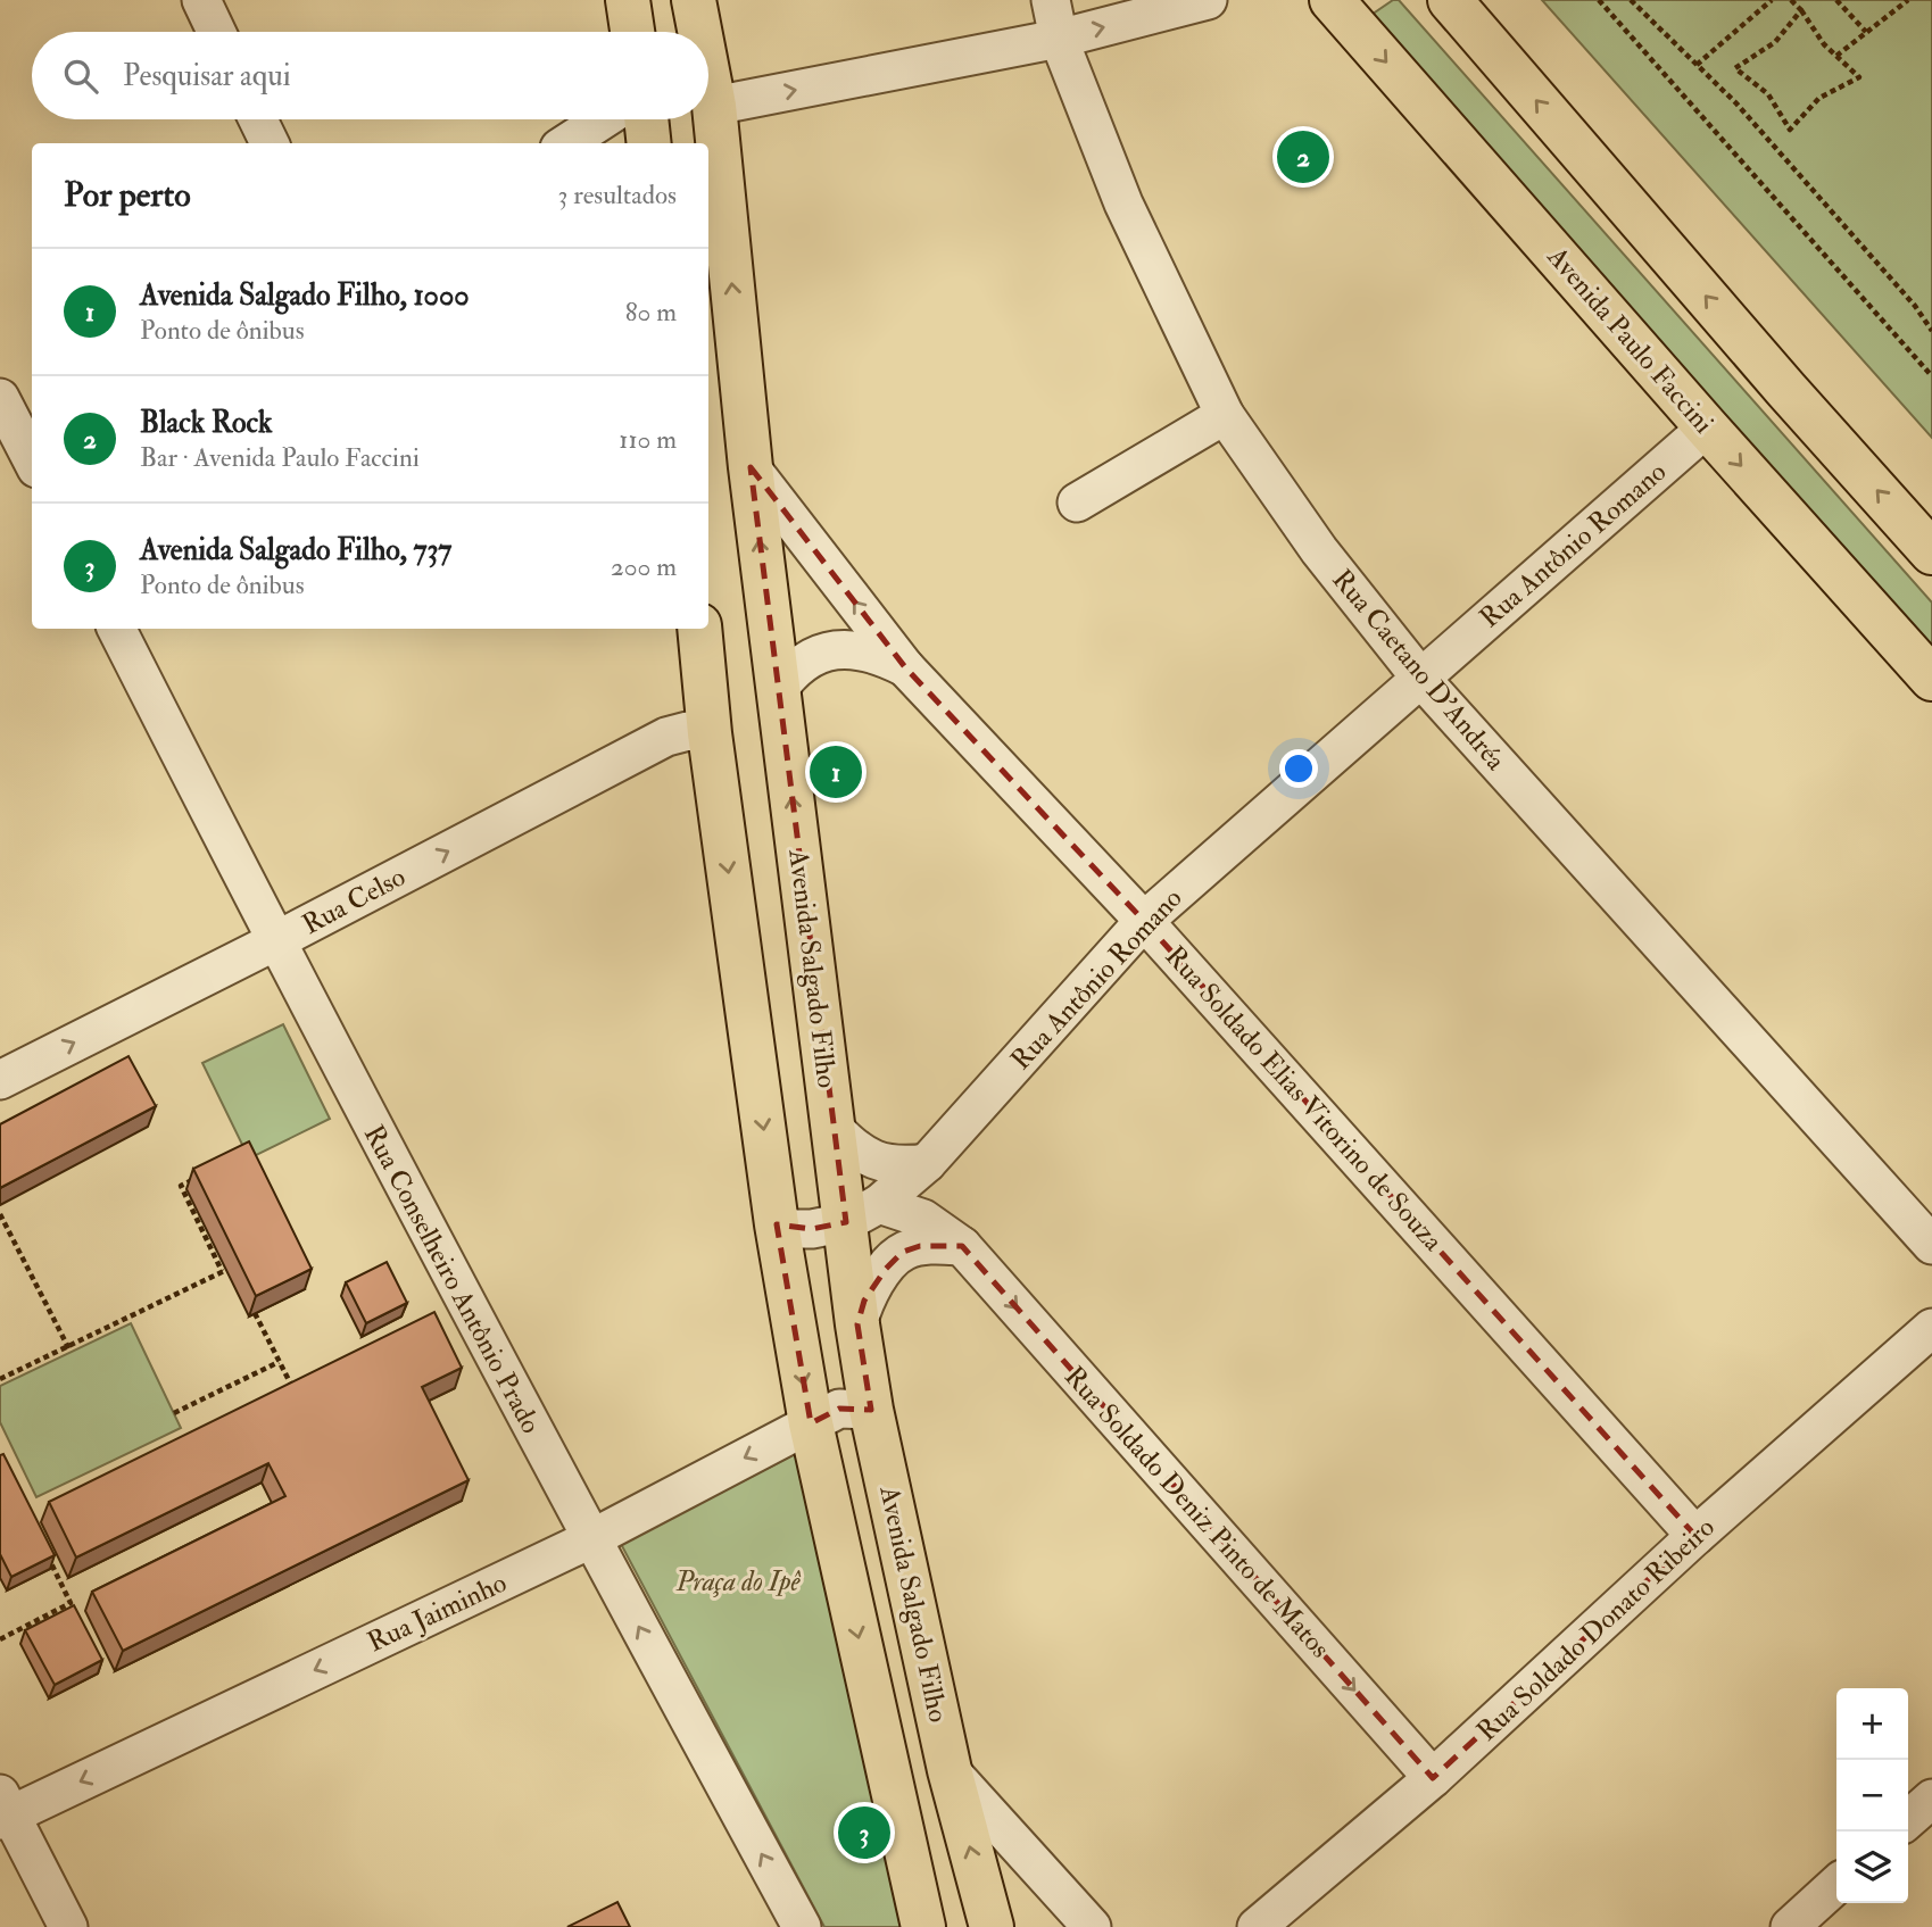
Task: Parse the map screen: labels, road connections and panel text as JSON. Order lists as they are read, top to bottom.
{
  "streets": {
    "main road": ["Avenida Paulo Faccini", "Avenida Salgado Filho"],
    "street": [
      "Rua Antônio Romano",
      "Rua Caetano D'Andréa",
      "Rua Celso",
      "Rua Soldado Elias Vitorino de Souza",
      "Rua Conselheiro Antônio Prado",
      "Rua Soldado Deniz Pinto de Matos",
      "Rua Jaiminho",
      "Rua Soldado Donato Ribeiro"
    ]
  },
  "crossings": [
    ["Avenida Paulo Faccini", "Rua Antônio Romano"],
    ["Rua Antônio Romano", "Rua Caetano D'Andréa"],
    ["Rua Antônio Romano", "Avenida Salgado Filho"],
    ["Rua Antônio Romano", "Rua Soldado Elias Vitorino de Souza"],
    ["Rua Antônio Romano", "Rua Soldado Deniz Pinto de Matos"],
    ["Rua Celso", "Rua Conselheiro Antônio Prado"],
    ["Avenida Salgado Filho", "Rua Soldado Elias Vitorino de Souza"],
    ["Avenida Salgado Filho", "Rua Soldado Deniz Pinto de Matos"],
    ["Avenida Salgado Filho", "Rua Jaiminho"],
    ["Rua Soldado Elias Vitorino de Souza", "Rua Soldado Donato Ribeiro"],
    ["Rua Conselheiro Antônio Prado", "Rua Jaiminho"],
    ["Rua Soldado Deniz Pinto de Matos", "Rua Soldado Donato Ribeiro"]
  ],
  "one_way": ["Rua Celso", "Rua Soldado Deniz Pinto de Matos", "Rua Jaiminho"],
  "parks": ["Praça do Ipê"],
  "page": {
    "search": "Pesquisar aqui",
    "pins": ["2", "1", "3"],
    "heading": ["Por perto", "3 resultados"],
    "list": [
      {
        "mark": "1",
        "name": "Avenida Salgado Filho, 1000",
        "note": "Ponto de ônibus",
        "value": "80 m"
      },
      {
        "mark": "2",
        "name": "Black Rock",
        "note": "Bar · Avenida Paulo Faccini",
        "value": "110 m"
      },
      {
        "mark": "3",
        "name": "Avenida Salgado Filho, 737",
        "note": "Ponto de ônibus",
        "value": "200 m"
      }
    ],
    "map_buttons": ["+", "−"]
  }
}
